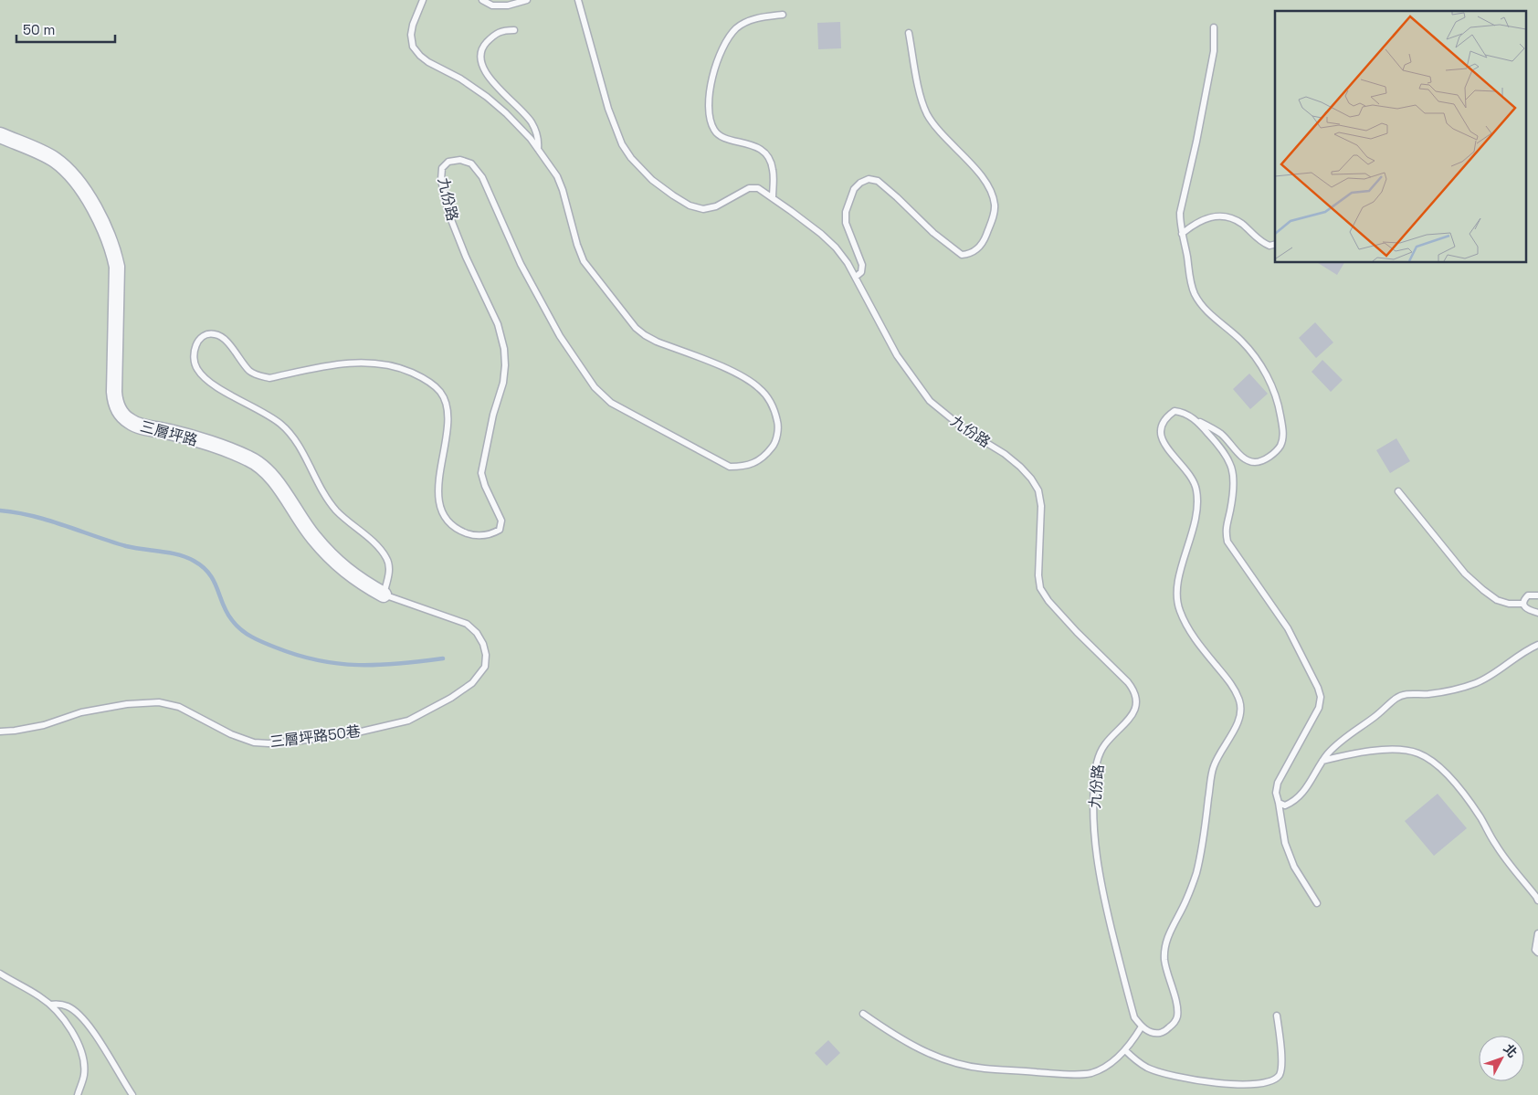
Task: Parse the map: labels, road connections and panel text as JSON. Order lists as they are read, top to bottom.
{
  "streets": {
    "street": ["三層坪路"],
    "lane": ["九份路", "三層坪路50巷"]
  },
  "crossings": [
    ["九份路", "三層坪路"],
    ["九份路", "三層坪路50巷"],
    ["三層坪路", "三層坪路50巷"]
  ],
  "scale_bar": "50 m",
  "north": "top right"
}
